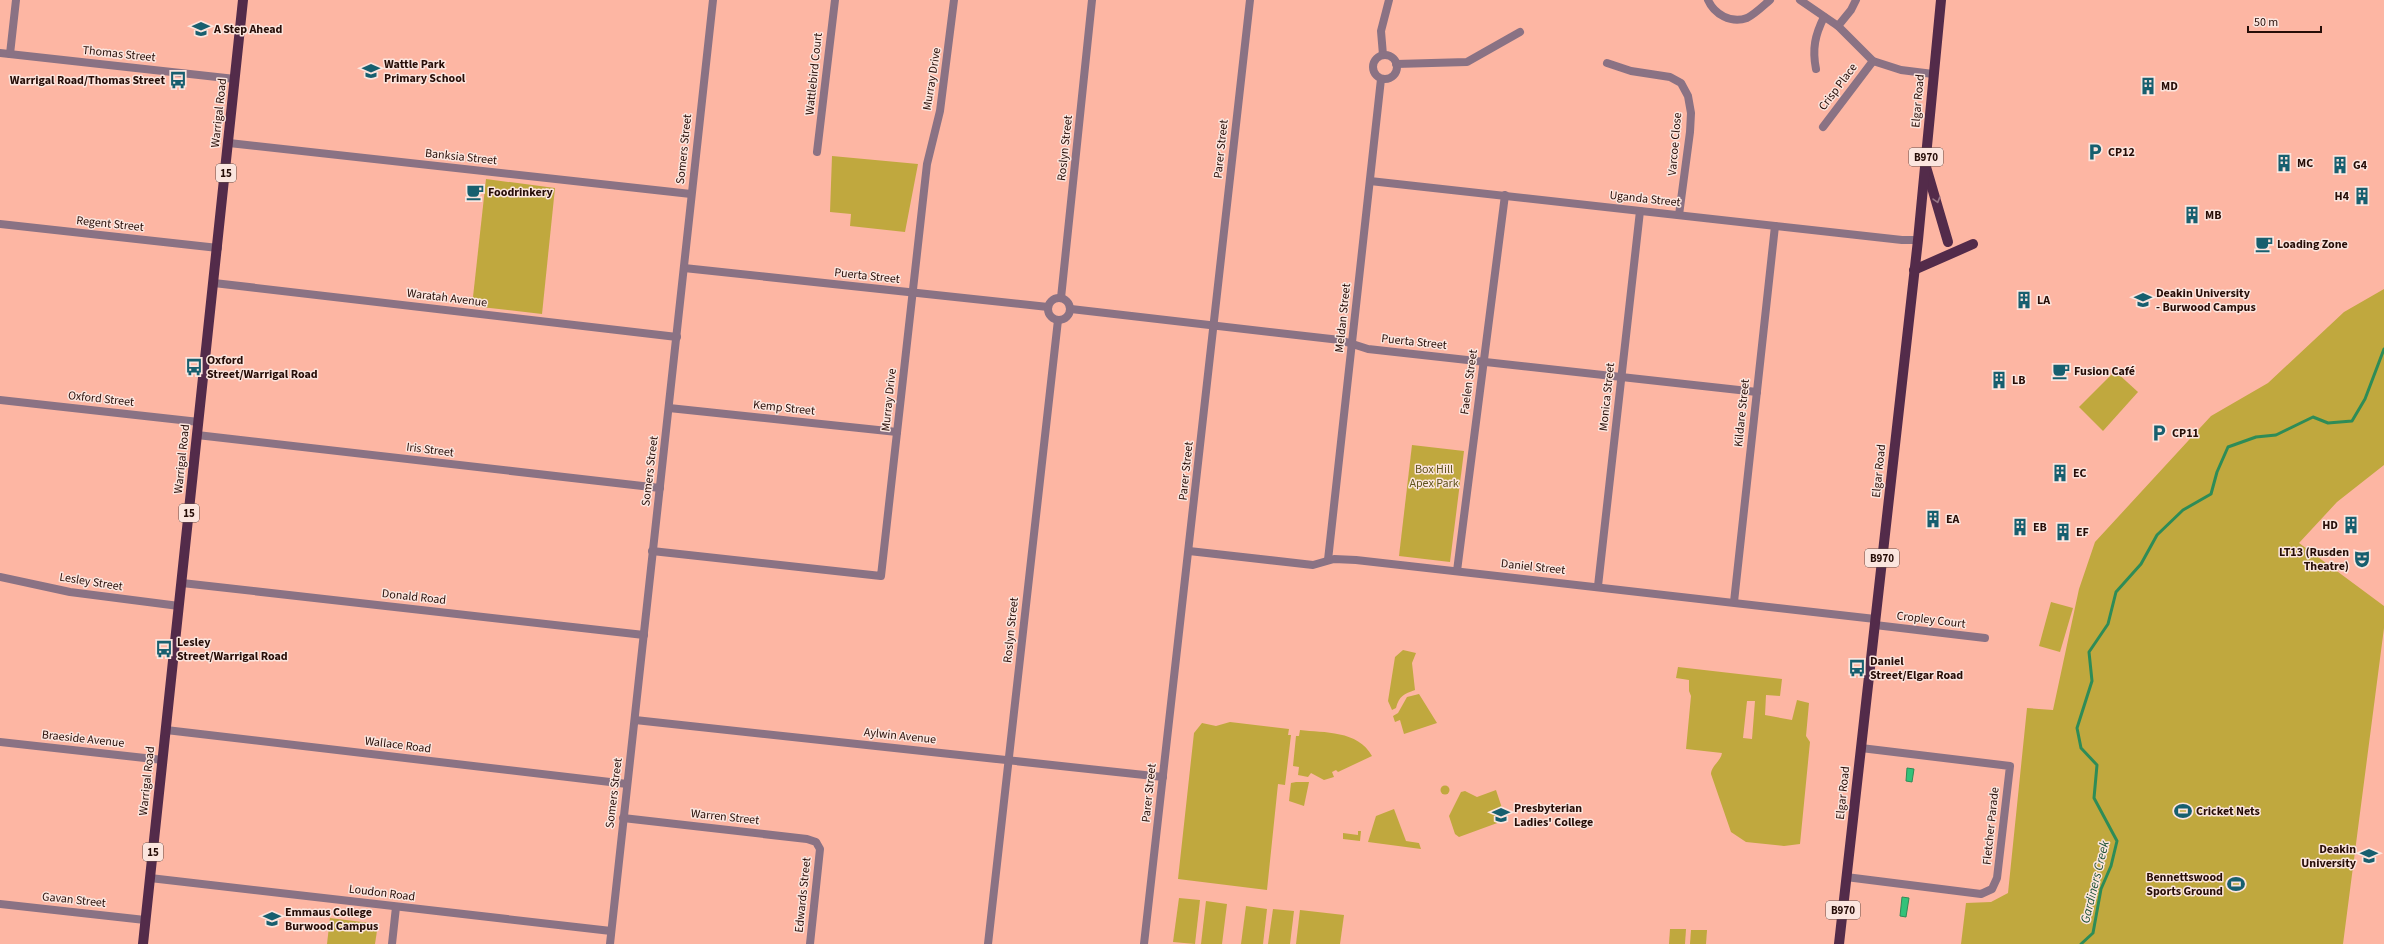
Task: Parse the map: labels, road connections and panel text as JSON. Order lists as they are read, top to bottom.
{
  "streets": {
    "main road": [
      "Elgar Road",
      "Warrigal Road",
      "B970",
      "15"
    ],
    "street": [
      "Thomas Street",
      "Wattlebird Court",
      "Murray Drive",
      "Crisp Place",
      "Varcoe Close",
      "Roslyn Street",
      "Somers Street",
      "Parer Street",
      "Banksia Street",
      "Uganda Street",
      "Regent Street",
      "Puerta Street",
      "Waratah Avenue",
      "Meldan Street",
      "Faelen Street",
      "Monica Street",
      "Oxford Street",
      "Kemp Street",
      "Kildare Street",
      "Iris Street",
      "Daniel Street",
      "Lesley Street",
      "Donald Road",
      "Cropley Court",
      "Aylwin Avenue",
      "Braeside Avenue",
      "Wallace Road",
      "Warren Street",
      "Fletcher Parade",
      "Loudon Road",
      "Edwards Street",
      "Gavan Street"
    ]
  },
  "crossings": [
    ["Thomas Street", "Warrigal Road"],
    ["Murray Drive", "Somers Street"],
    ["Murray Drive", "Puerta Street"],
    ["Murray Drive", "Kemp Street"],
    ["Elgar Road", "Uganda Street"],
    ["Elgar Road", "Daniel Street"],
    ["Elgar Road", "Cropley Court"],
    ["Elgar Road", "Fletcher Parade"],
    ["Warrigal Road", "Banksia Street"],
    ["Warrigal Road", "Regent Street"],
    ["Warrigal Road", "Waratah Avenue"],
    ["Warrigal Road", "Oxford Street"],
    ["Warrigal Road", "Iris Street"],
    ["Warrigal Road", "Lesley Street"],
    ["Warrigal Road", "Donald Road"],
    ["Warrigal Road", "Braeside Avenue"],
    ["Warrigal Road", "Wallace Road"],
    ["Warrigal Road", "Loudon Road"],
    ["Warrigal Road", "Gavan Street"],
    ["Varcoe Close", "Uganda Street"],
    ["Roslyn Street", "Puerta Street"],
    ["Roslyn Street", "Aylwin Avenue"],
    ["Somers Street", "Banksia Street"],
    ["Somers Street", "Puerta Street"],
    ["Somers Street", "Waratah Avenue"],
    ["Somers Street", "Kemp Street"],
    ["Somers Street", "Iris Street"],
    ["Somers Street", "Donald Road"],
    ["Somers Street", "Aylwin Avenue"],
    ["Somers Street", "Wallace Road"],
    ["Somers Street", "Warren Street"],
    ["Somers Street", "Loudon Road"],
    ["Parer Street", "Puerta Street"],
    ["Parer Street", "Daniel Street"],
    ["Parer Street", "Aylwin Avenue"],
    ["Uganda Street", "Meldan Street"],
    ["Uganda Street", "Faelen Street"],
    ["Uganda Street", "Monica Street"],
    ["Uganda Street", "Kildare Street"],
    ["Puerta Street", "Meldan Street"],
    ["Puerta Street", "Faelen Street"],
    ["Puerta Street", "Monica Street"],
    ["Puerta Street", "Kildare Street"],
    ["Meldan Street", "Daniel Street"],
    ["Faelen Street", "Daniel Street"],
    ["Monica Street", "Daniel Street"],
    ["Kildare Street", "Daniel Street"],
    ["Daniel Street", "Cropley Court"],
    ["Warren Street", "Edwards Street"]
  ],
  "water": ["Gardiners Creek"],
  "parks": ["Box Hill Apex Park"],
  "places": {
    "school or university": [
      "A Step Ahead",
      "Wattle Park Primary School",
      "Deakin University - Burwood Campus",
      "Presbyterian Ladies' College",
      "Deakin University",
      "Emmaus College Burwood Campus"
    ],
    "bus stop": [
      "Warrigal Road/Thomas Street",
      "Oxford Street/Warrigal Road",
      "Lesley Street/Warrigal Road",
      "Daniel Street/Elgar Road"
    ],
    "building": [
      "MD",
      "MC",
      "G4",
      "H4",
      "MB",
      "LA",
      "LB",
      "EC",
      "EA",
      "HD",
      "EB",
      "EF"
    ],
    "parking": ["CP12", "CP11"],
    "cafe": ["Foodrinkery", "Loading Zone", "Fusion Café"],
    "theatre": ["LT13 (Rusden Theatre)"],
    "sports": ["Cricket Nets", "Bennettswood Sports Ground"]
  },
  "scale_bar": "50 m"
}
